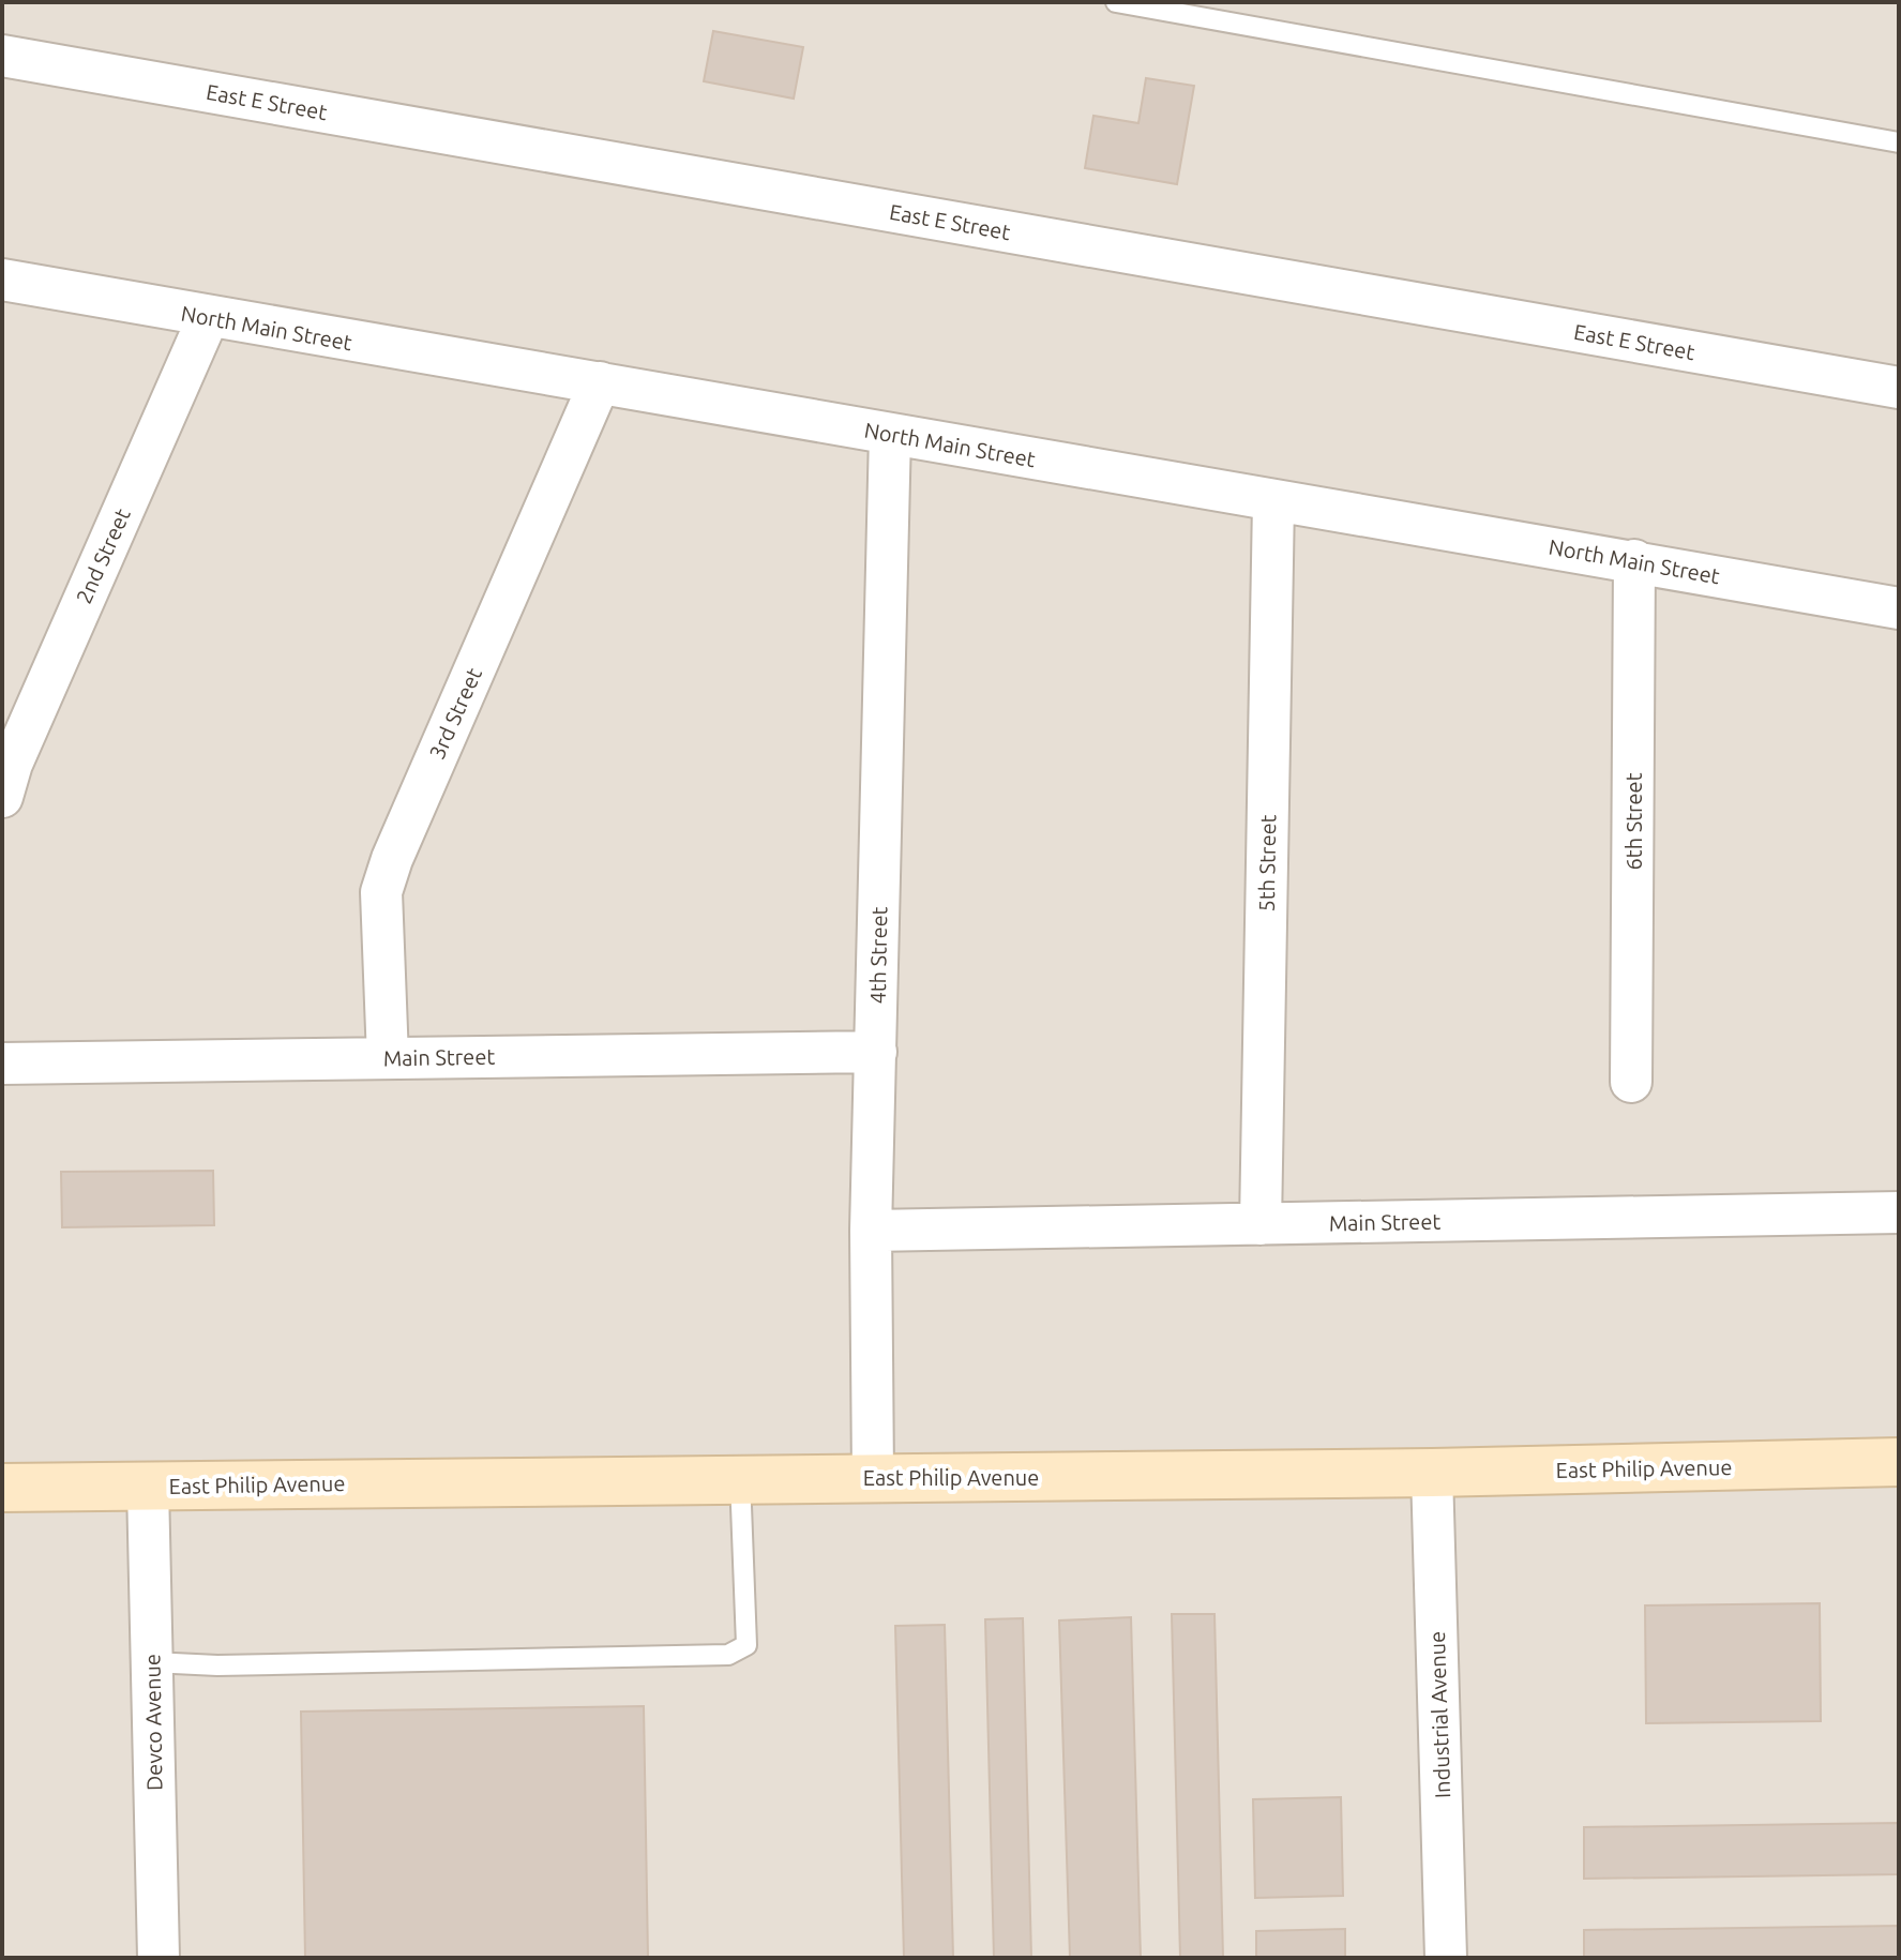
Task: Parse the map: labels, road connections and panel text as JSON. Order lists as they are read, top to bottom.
{
  "streets": {
    "main road": ["East Philip Avenue"],
    "street": [
      "East E Street",
      "North Main Street",
      "2nd Street",
      "3rd Street",
      "6th Street",
      "5th Street",
      "4th Street",
      "Main Street",
      "Industrial Avenue",
      "Devco Avenue"
    ]
  },
  "crossings": [
    ["North Main Street", "2nd Street"],
    ["North Main Street", "3rd Street"],
    ["North Main Street", "6th Street"],
    ["North Main Street", "5th Street"],
    ["North Main Street", "4th Street"],
    ["3rd Street", "Main Street"],
    ["5th Street", "Main Street"],
    ["4th Street", "Main Street"],
    ["4th Street", "East Philip Avenue"],
    ["East Philip Avenue", "Industrial Avenue"],
    ["East Philip Avenue", "Devco Avenue"]
  ]
}
